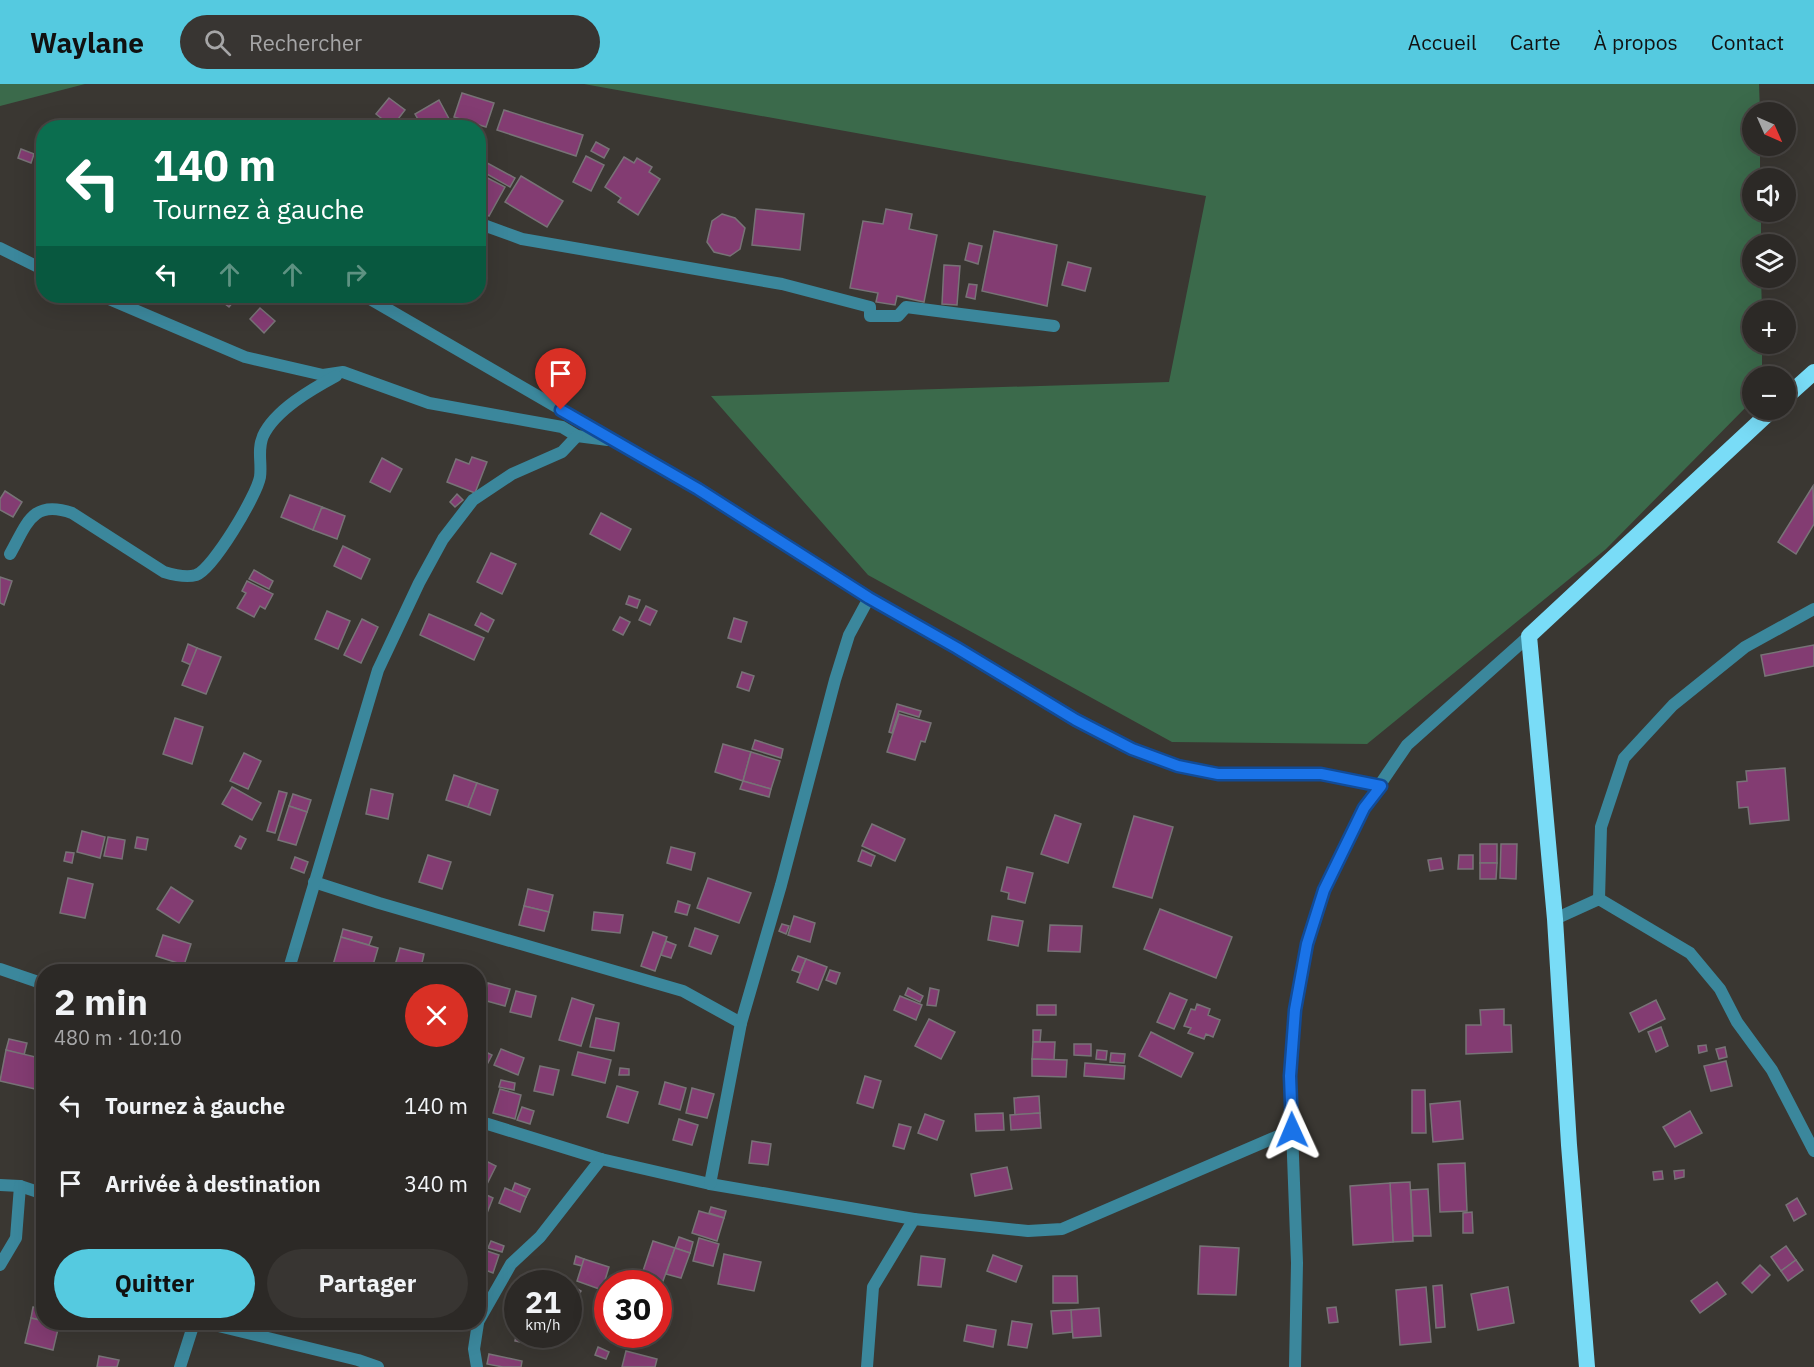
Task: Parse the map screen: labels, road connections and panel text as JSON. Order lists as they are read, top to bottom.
{
  "north": "bottom right",
  "page": {
    "header": "Waylane",
    "search": "Rechercher",
    "nav": [
      "Accueil",
      "Carte",
      "À propos",
      "Contact"
    ],
    "map_buttons": ["+", "−"],
    "turn": ["140 m", "Tournez à gauche"],
    "heading": ["2 min", "480 m · 10:10"],
    "list": [
      {
        "name": "Tournez à gauche",
        "value": "140 m"
      },
      {
        "name": "Arrivée à destination",
        "value": "340 m"
      }
    ],
    "buttons": ["Quitter", "Partager"],
    "speed": "21 km/h",
    "limit": "30"
  }
}
